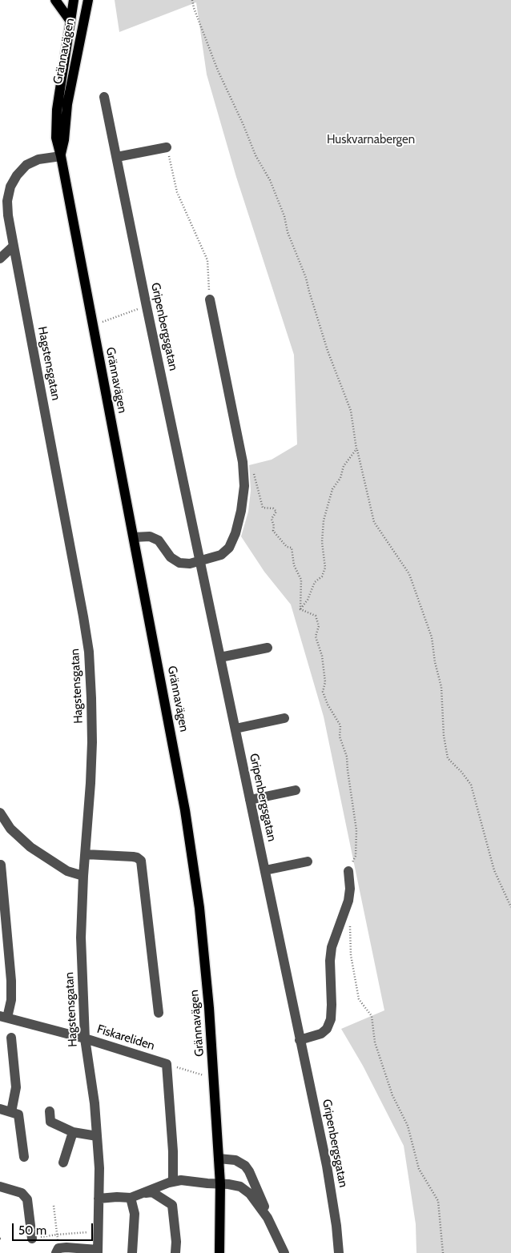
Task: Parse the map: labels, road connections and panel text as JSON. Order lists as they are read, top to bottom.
{
  "streets": {
    "main road": ["Grännavägen"],
    "street": ["Gripenbergsgatan", "Hagstensgatan", "Fiskareliden"]
  },
  "crossings": [
    ["Grännavägen", "Hagstensgatan"],
    ["Hagstensgatan", "Fiskareliden"]
  ],
  "parks": ["Huskvarnabergen"],
  "scale_bar": "50 m"
}
